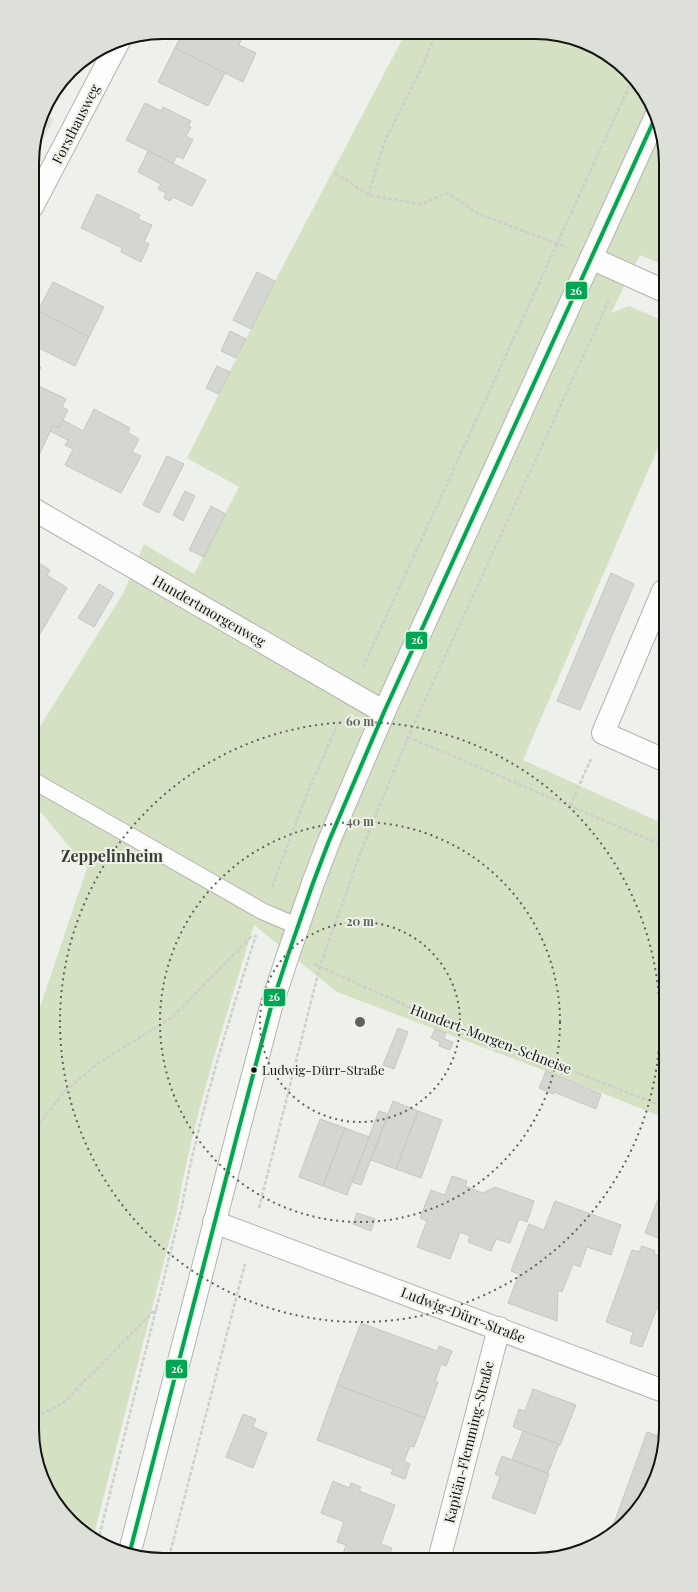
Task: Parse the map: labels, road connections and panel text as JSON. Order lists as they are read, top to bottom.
{
  "streets": {
    "street": [
      "Forsthausweg",
      "Hundertmorgenweg",
      "Ludwig-Dürr-Straße",
      "Kapitän-Flemming-Straße"
    ],
    "path": ["Hundert-Morgen-Schneise"]
  },
  "crossings": [
    ["Ludwig-Dürr-Straße", "Kapitän-Flemming-Straße"]
  ],
  "districts": ["Zeppelinheim"],
  "places": ["Ludwig-Dürr-Straße"],
  "lines": ["transit line 26"],
  "rings": ["60 m", "40 m", "20 m"]
}
